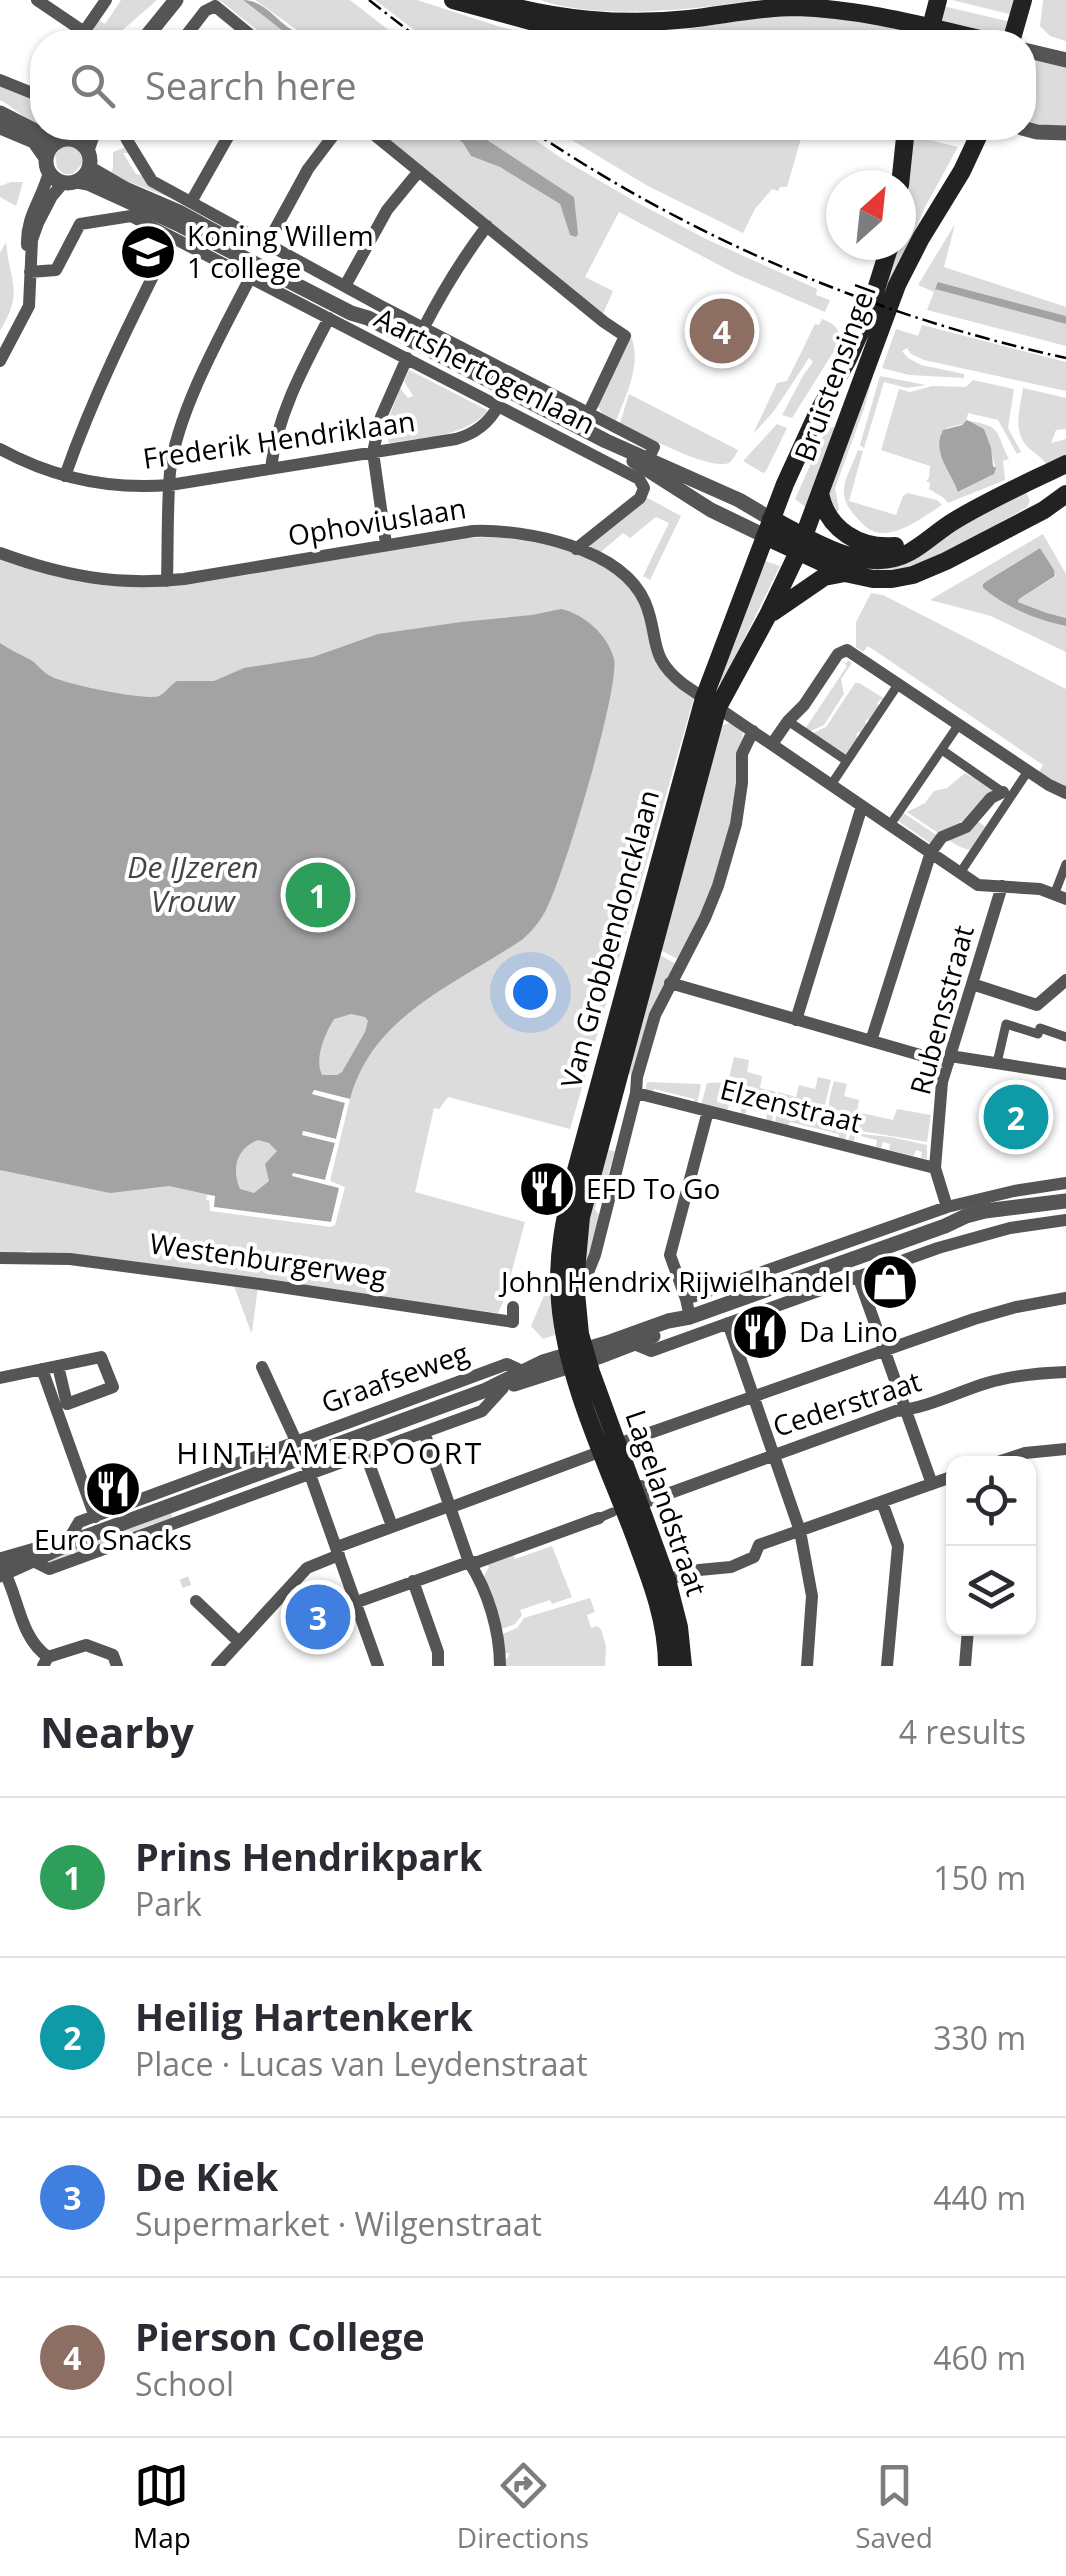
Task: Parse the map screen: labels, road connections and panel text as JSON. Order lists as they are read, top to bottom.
{
  "streets": {
    "main road": ["Bruistensingel", "Van Grobbendoncklaan", "Lagelandstraat"],
    "street": [
      "Aartshertogenlaan",
      "Frederik Hendriklaan",
      "Ophoviuslaan",
      "Rubensstraat",
      "Elzenstraat",
      "Westenburgerweg",
      "Graafseweg",
      "Cederstraat"
    ]
  },
  "crossings": [
    ["Aartshertogenlaan", "Bruistensingel"],
    ["Aartshertogenlaan", "Frederik Hendriklaan"],
    ["Aartshertogenlaan", "Ophoviuslaan"],
    ["Aartshertogenlaan", "Van Grobbendoncklaan"],
    ["Bruistensingel", "Van Grobbendoncklaan"],
    ["Ophoviuslaan", "Van Grobbendoncklaan"],
    ["Ophoviuslaan", "Rubensstraat"],
    ["Van Grobbendoncklaan", "Graafseweg"],
    ["Van Grobbendoncklaan", "Lagelandstraat"],
    ["Rubensstraat", "Elzenstraat"],
    ["Graafseweg", "Lagelandstraat"],
    ["Cederstraat", "Lagelandstraat"]
  ],
  "districts": ["HINTHAMERPOORT"],
  "water": ["De IJzeren Vrouw"],
  "places": {
    "school or university": ["Koning Willem 1 college"],
    "restaurant": ["EFD To Go", "Da Lino", "Euro Snacks"],
    "shop": ["John Hendrix Rijwielhandel"]
  },
  "north": "top right",
  "page": {
    "search": "Search here",
    "pins": [
      "4",
      "1",
      "2",
      "3"
    ],
    "heading": ["Nearby", "4 results"],
    "list": [
      {
        "mark": "1",
        "name": "Prins Hendrikpark",
        "note": "Park",
        "value": "150 m"
      },
      {
        "mark": "2",
        "name": "Heilig Hartenkerk",
        "note": "Place · Lucas van Leydenstraat",
        "value": "330 m"
      },
      {
        "mark": "3",
        "name": "De Kiek",
        "note": "Supermarket · Wilgenstraat",
        "value": "440 m"
      },
      {
        "mark": "4",
        "name": "Pierson College",
        "note": "School",
        "value": "460 m"
      }
    ],
    "nav": ["Map", "Directions", "Saved"]
  }
}
